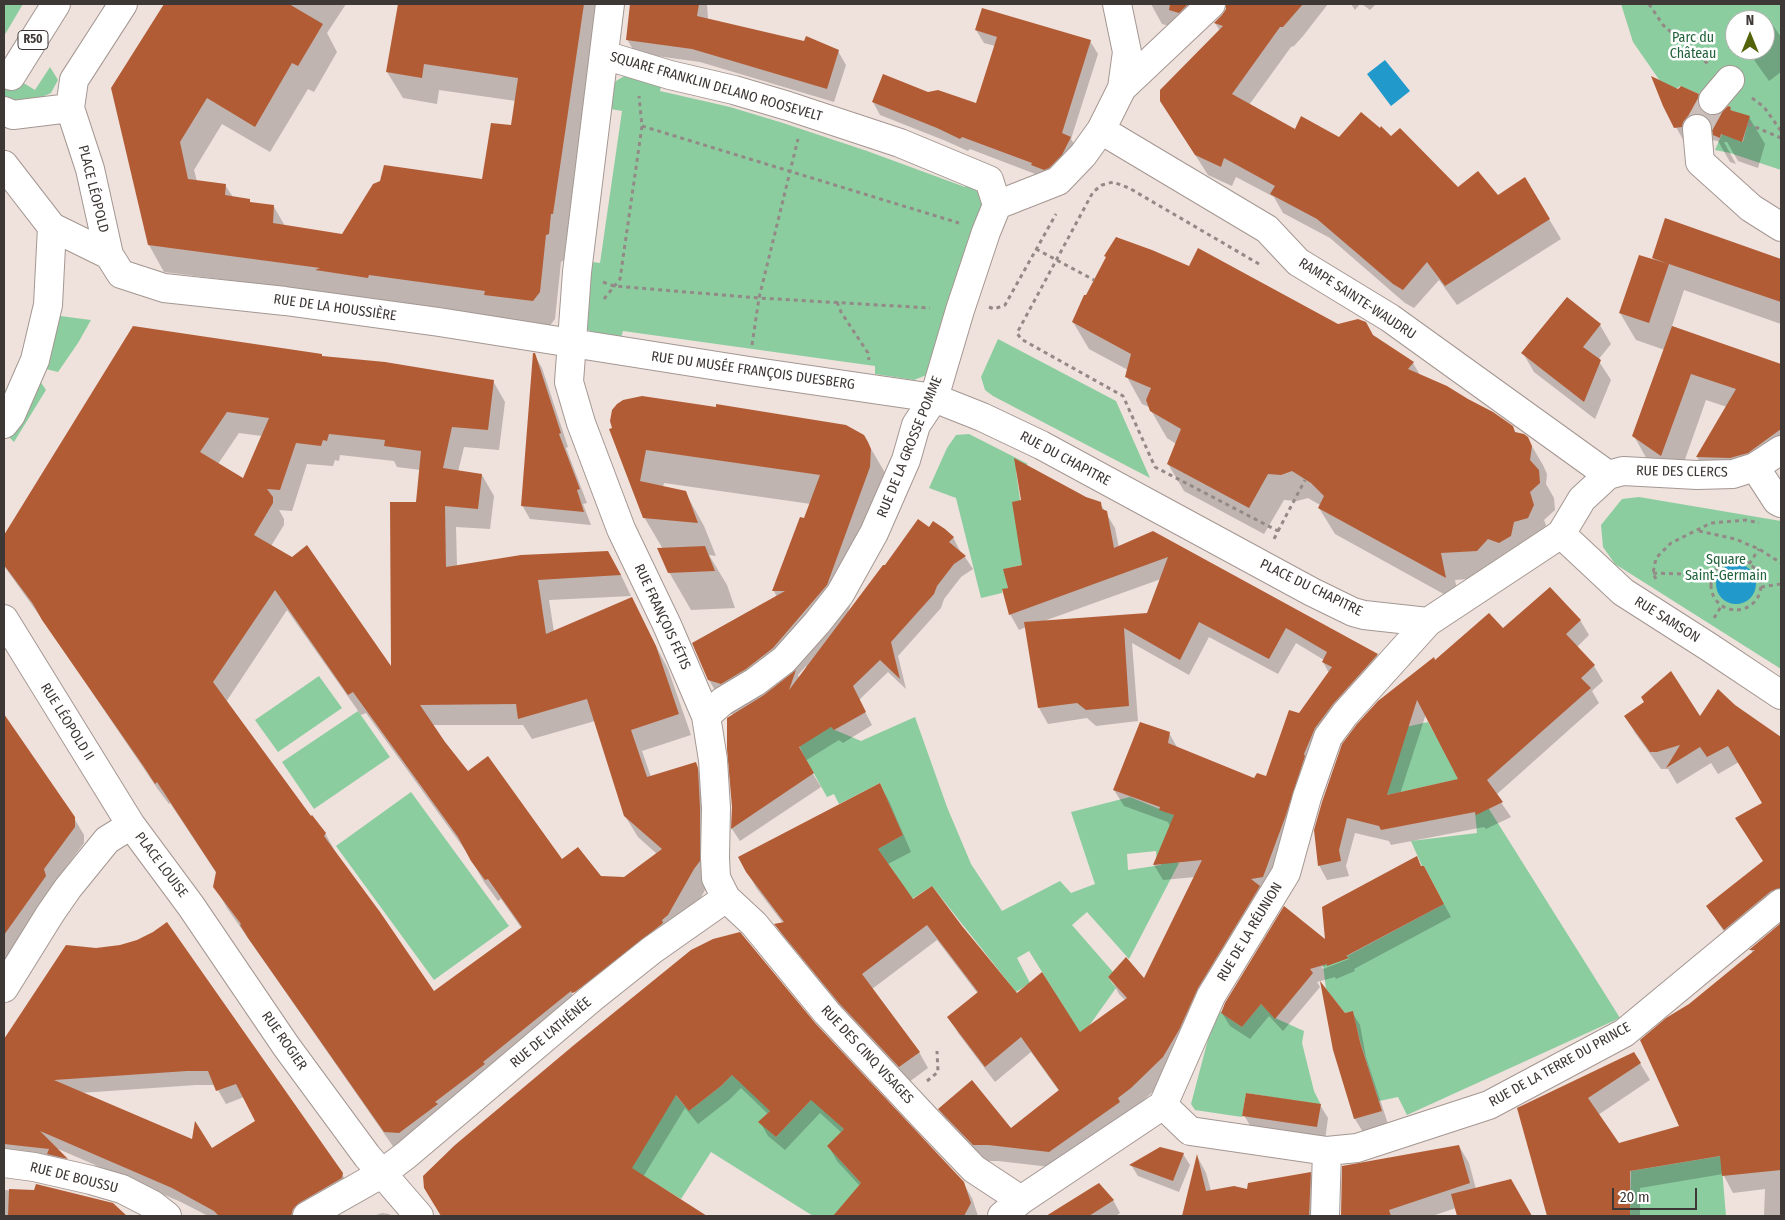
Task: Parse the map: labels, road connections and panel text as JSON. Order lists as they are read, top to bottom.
{
  "streets": {
    "main road": [
      "R50",
      "SQUARE FRANKLIN DELANO ROOSEVELT",
      "PLACE LÉOPOLD",
      "RAMPE SAINTE-WAUDRU",
      "RUE DE LA HOUSSIÈRE",
      "RUE DU MUSÉE FRANÇOIS DUESBERG",
      "RUE DE LA GROSSE POMME",
      "RUE DU CHAPITRE",
      "RUE DES CLERCS",
      "PLACE DU CHAPITRE",
      "RUE FRANÇOIS FÉTIS",
      "RUE SAMSON",
      "RUE LÉOPOLD II",
      "PLACE LOUISE",
      "RUE DE LA RÉUNION",
      "RUE DE L'ATHÉNÉE",
      "RUE ROGIER",
      "RUE DES CINQ VISAGES",
      "RUE DE LA TERRE DU PRINCE",
      "RUE DE BOUSSU"
    ]
  },
  "crossings": [
    ["SQUARE FRANKLIN DELANO ROOSEVELT", "RUE DE LA HOUSSIÈRE"],
    ["SQUARE FRANKLIN DELANO ROOSEVELT", "RUE DU MUSÉE FRANÇOIS DUESBERG"],
    ["SQUARE FRANKLIN DELANO ROOSEVELT", "RUE DE LA GROSSE POMME"],
    ["SQUARE FRANKLIN DELANO ROOSEVELT", "RUE FRANÇOIS FÉTIS"],
    ["PLACE LÉOPOLD", "RUE DE LA HOUSSIÈRE"],
    ["RAMPE SAINTE-WAUDRU", "RUE DES CLERCS"],
    ["RUE DE LA HOUSSIÈRE", "RUE DU MUSÉE FRANÇOIS DUESBERG"],
    ["RUE DE LA HOUSSIÈRE", "RUE FRANÇOIS FÉTIS"],
    ["RUE DU MUSÉE FRANÇOIS DUESBERG", "RUE DE LA GROSSE POMME"],
    ["RUE DU MUSÉE FRANÇOIS DUESBERG", "RUE DU CHAPITRE"],
    ["RUE DU MUSÉE FRANÇOIS DUESBERG", "RUE FRANÇOIS FÉTIS"],
    ["RUE DE LA GROSSE POMME", "RUE DU CHAPITRE"],
    ["RUE DE LA GROSSE POMME", "RUE FRANÇOIS FÉTIS"],
    ["RUE DU CHAPITRE", "PLACE DU CHAPITRE"],
    ["PLACE DU CHAPITRE", "RUE DE LA RÉUNION"],
    ["RUE FRANÇOIS FÉTIS", "RUE DE L'ATHÉNÉE"],
    ["RUE FRANÇOIS FÉTIS", "RUE DES CINQ VISAGES"],
    ["RUE LÉOPOLD II", "PLACE LOUISE"],
    ["PLACE LOUISE", "RUE ROGIER"],
    ["RUE DE LA RÉUNION", "RUE DE LA TERRE DU PRINCE"],
    ["RUE DE L'ATHÉNÉE", "RUE ROGIER"],
    ["RUE DE L'ATHÉNÉE", "RUE DES CINQ VISAGES"]
  ],
  "parks": ["Parc du Château", "Square Saint-Germain"],
  "scale_bar": "20 m",
  "north": "top"
}
